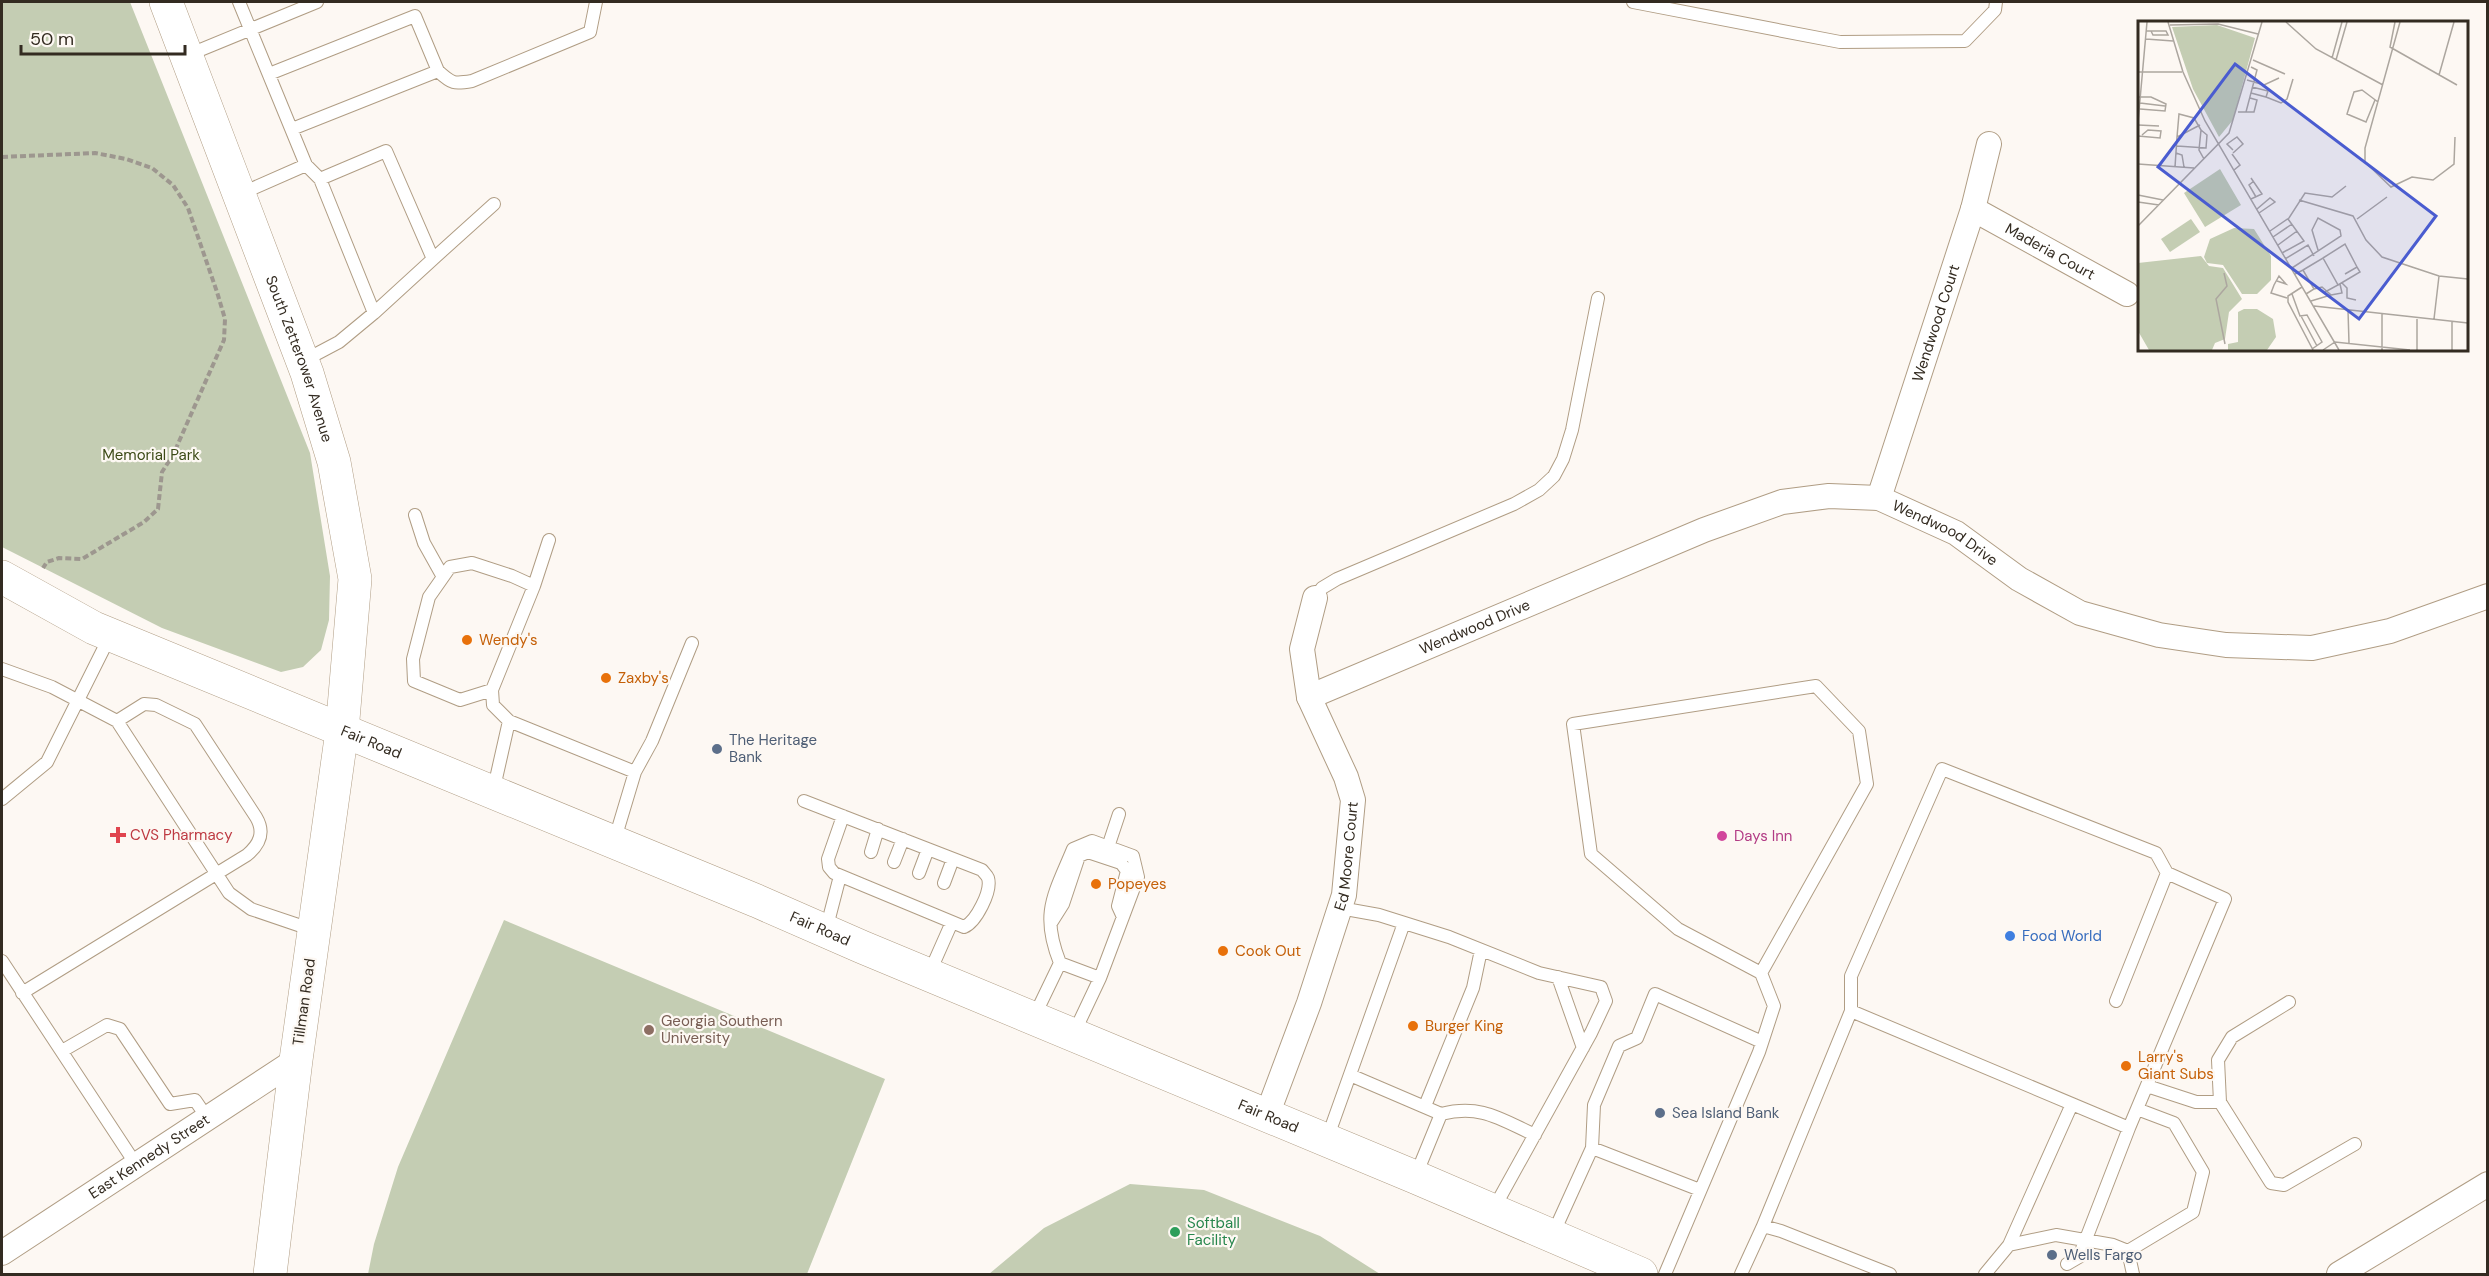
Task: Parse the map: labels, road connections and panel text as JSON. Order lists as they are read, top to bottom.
{
  "streets": {
    "main road": ["South Zetterower Avenue", "Fair Road", "Tillman Road"],
    "street": [
      "Maderia Court",
      "Wendwood Court",
      "Wendwood Drive",
      "Ed Moore Court",
      "East Kennedy Street"
    ]
  },
  "crossings": [
    ["Maderia Court", "Wendwood Court"],
    ["Wendwood Court", "Wendwood Drive"],
    ["South Zetterower Avenue", "Fair Road"],
    ["South Zetterower Avenue", "Tillman Road"],
    ["Wendwood Drive", "Ed Moore Court"],
    ["Fair Road", "Ed Moore Court"],
    ["Fair Road", "Tillman Road"],
    ["Tillman Road", "East Kennedy Street"]
  ],
  "parks": ["Memorial Park"],
  "places": {
    "other": [
      "Wendy's",
      "Zaxby's",
      "The Heritage Bank",
      "Days Inn",
      "Popeyes",
      "Food World",
      "Cook Out",
      "Burger King",
      "Georgia Southern University",
      "Larry's Giant Subs",
      "Sea Island Bank",
      "Softball Facility",
      "Wells Fargo"
    ],
    "health": ["CVS Pharmacy"]
  },
  "scale_bar": "50 m"
}
